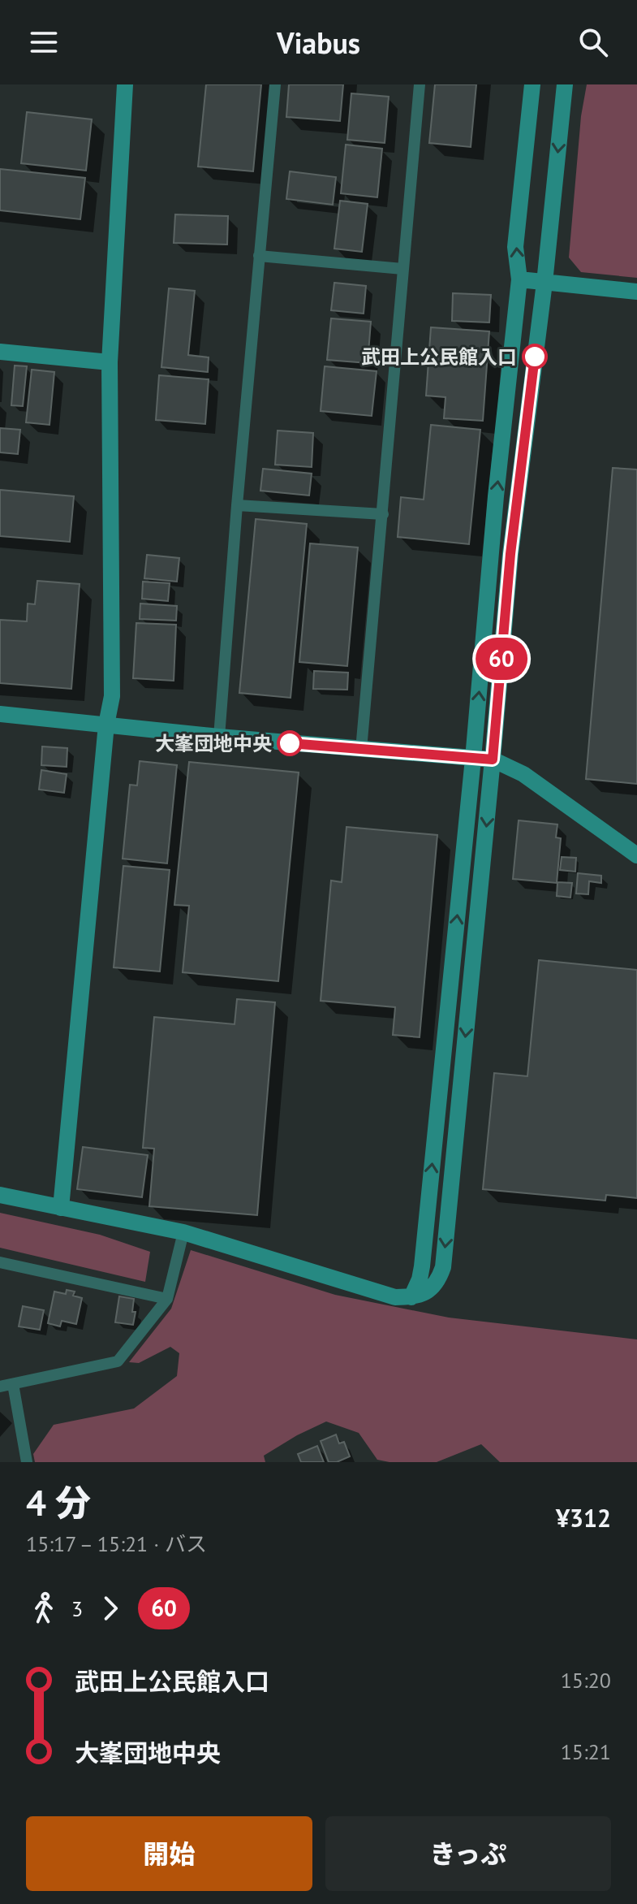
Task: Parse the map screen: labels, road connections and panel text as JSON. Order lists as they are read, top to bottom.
{
  "places": ["武田上公民館入口", "大峯団地中央"],
  "lines": ["bus line 60"],
  "page": {
    "header": "Viabus",
    "on_map": "60",
    "heading": ["4 分", "15:17 – 15:21 · バス", "¥312"],
    "legs": ["3", "60"],
    "list": [
      {
        "name": "武田上公民館入口",
        "value": "15:20"
      },
      {
        "name": "大峯団地中央",
        "value": "15:21"
      }
    ],
    "buttons": ["開始", "きっぷ"]
  }
}
